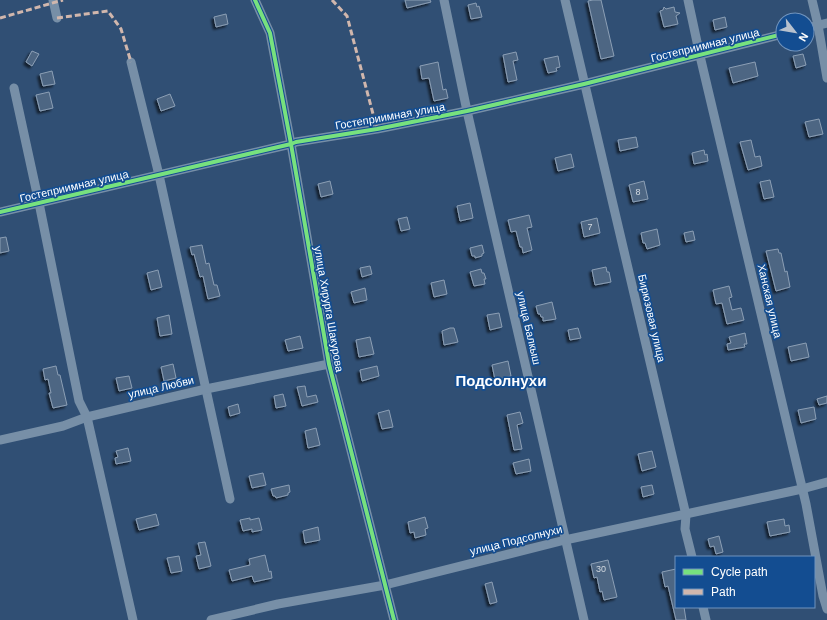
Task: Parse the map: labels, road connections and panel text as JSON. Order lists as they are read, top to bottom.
{
  "streets": {
    "street": [
      "Гостеприимная улица",
      "Ханская улица",
      "улица Хирурга Шакурова",
      "Бирюзовая улица",
      "улица Балкыш",
      "улица Любви",
      "улица Подсолнухи"
    ]
  },
  "crossings": [
    ["Гостеприимная улица", "Ханская улица"],
    ["Гостеприимная улица", "улица Хирурга Шакурова"],
    ["Гостеприимная улица", "Бирюзовая улица"],
    ["Гостеприимная улица", "улица Балкыш"],
    ["Ханская улица", "улица Подсолнухи"],
    ["улица Хирурга Шакурова", "улица Любви"],
    ["улица Хирурга Шакурова", "улица Подсолнухи"],
    ["Бирюзовая улица", "улица Подсолнухи"],
    ["улица Балкыш", "улица Подсолнухи"]
  ],
  "districts": ["Подсолнухи"],
  "house_numbers": ["8", "7", "30"],
  "legend": ["Cycle path", "Path"],
  "north": "bottom right"
}
